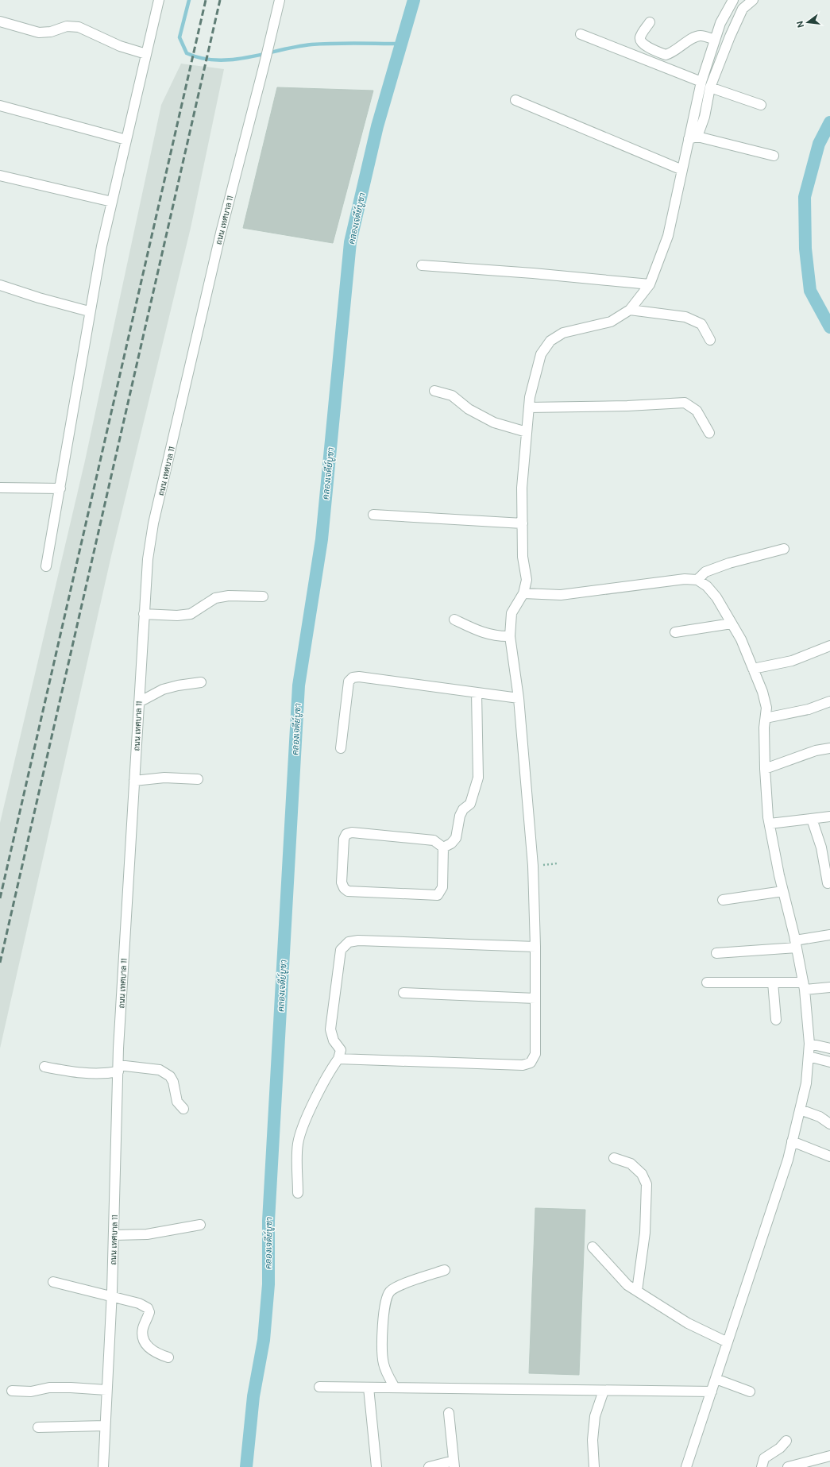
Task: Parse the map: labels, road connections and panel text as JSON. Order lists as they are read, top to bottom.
{
  "streets": {
    "street": ["ถนน เทศบาล 11"]
  },
  "water": ["คลองเจดีย์บูชา"],
  "north": "left"
}
